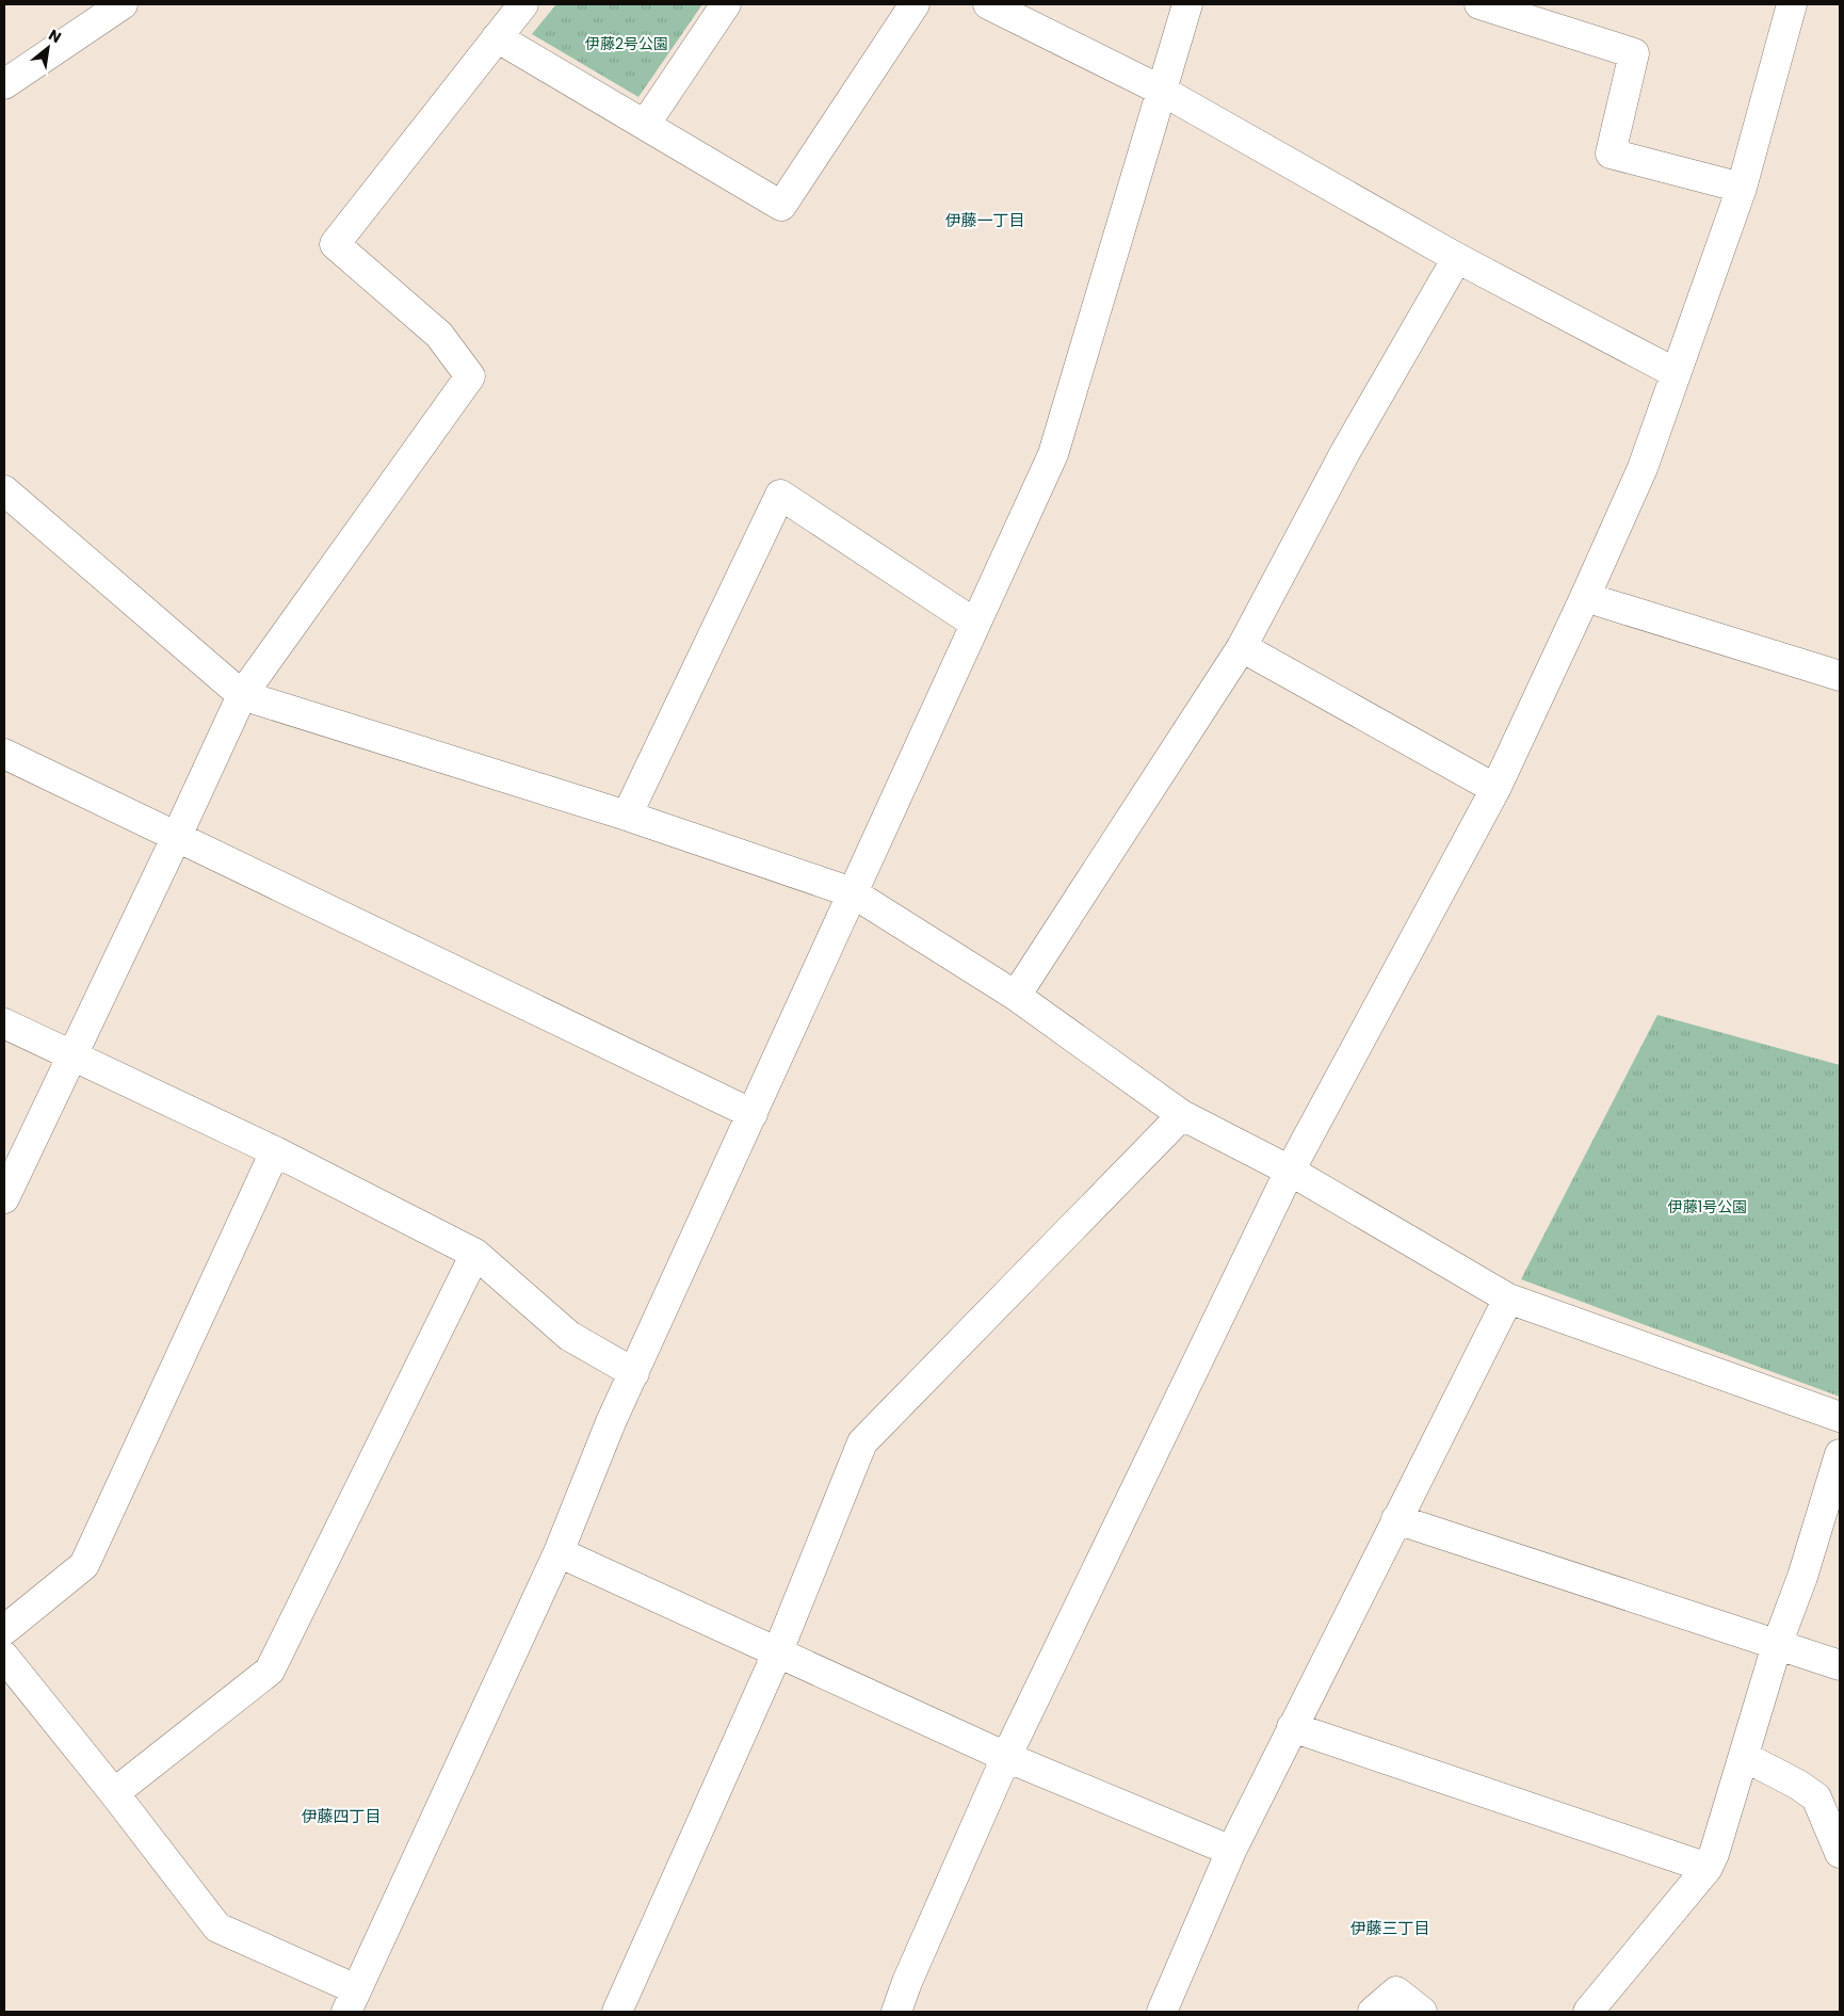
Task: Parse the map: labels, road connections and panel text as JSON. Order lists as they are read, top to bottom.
{
  "districts": ["伊藤一丁目", "伊藤四丁目", "伊藤三丁目"],
  "parks": ["伊藤2号公園", "伊藤1号公園"],
  "north": "top right"
}
